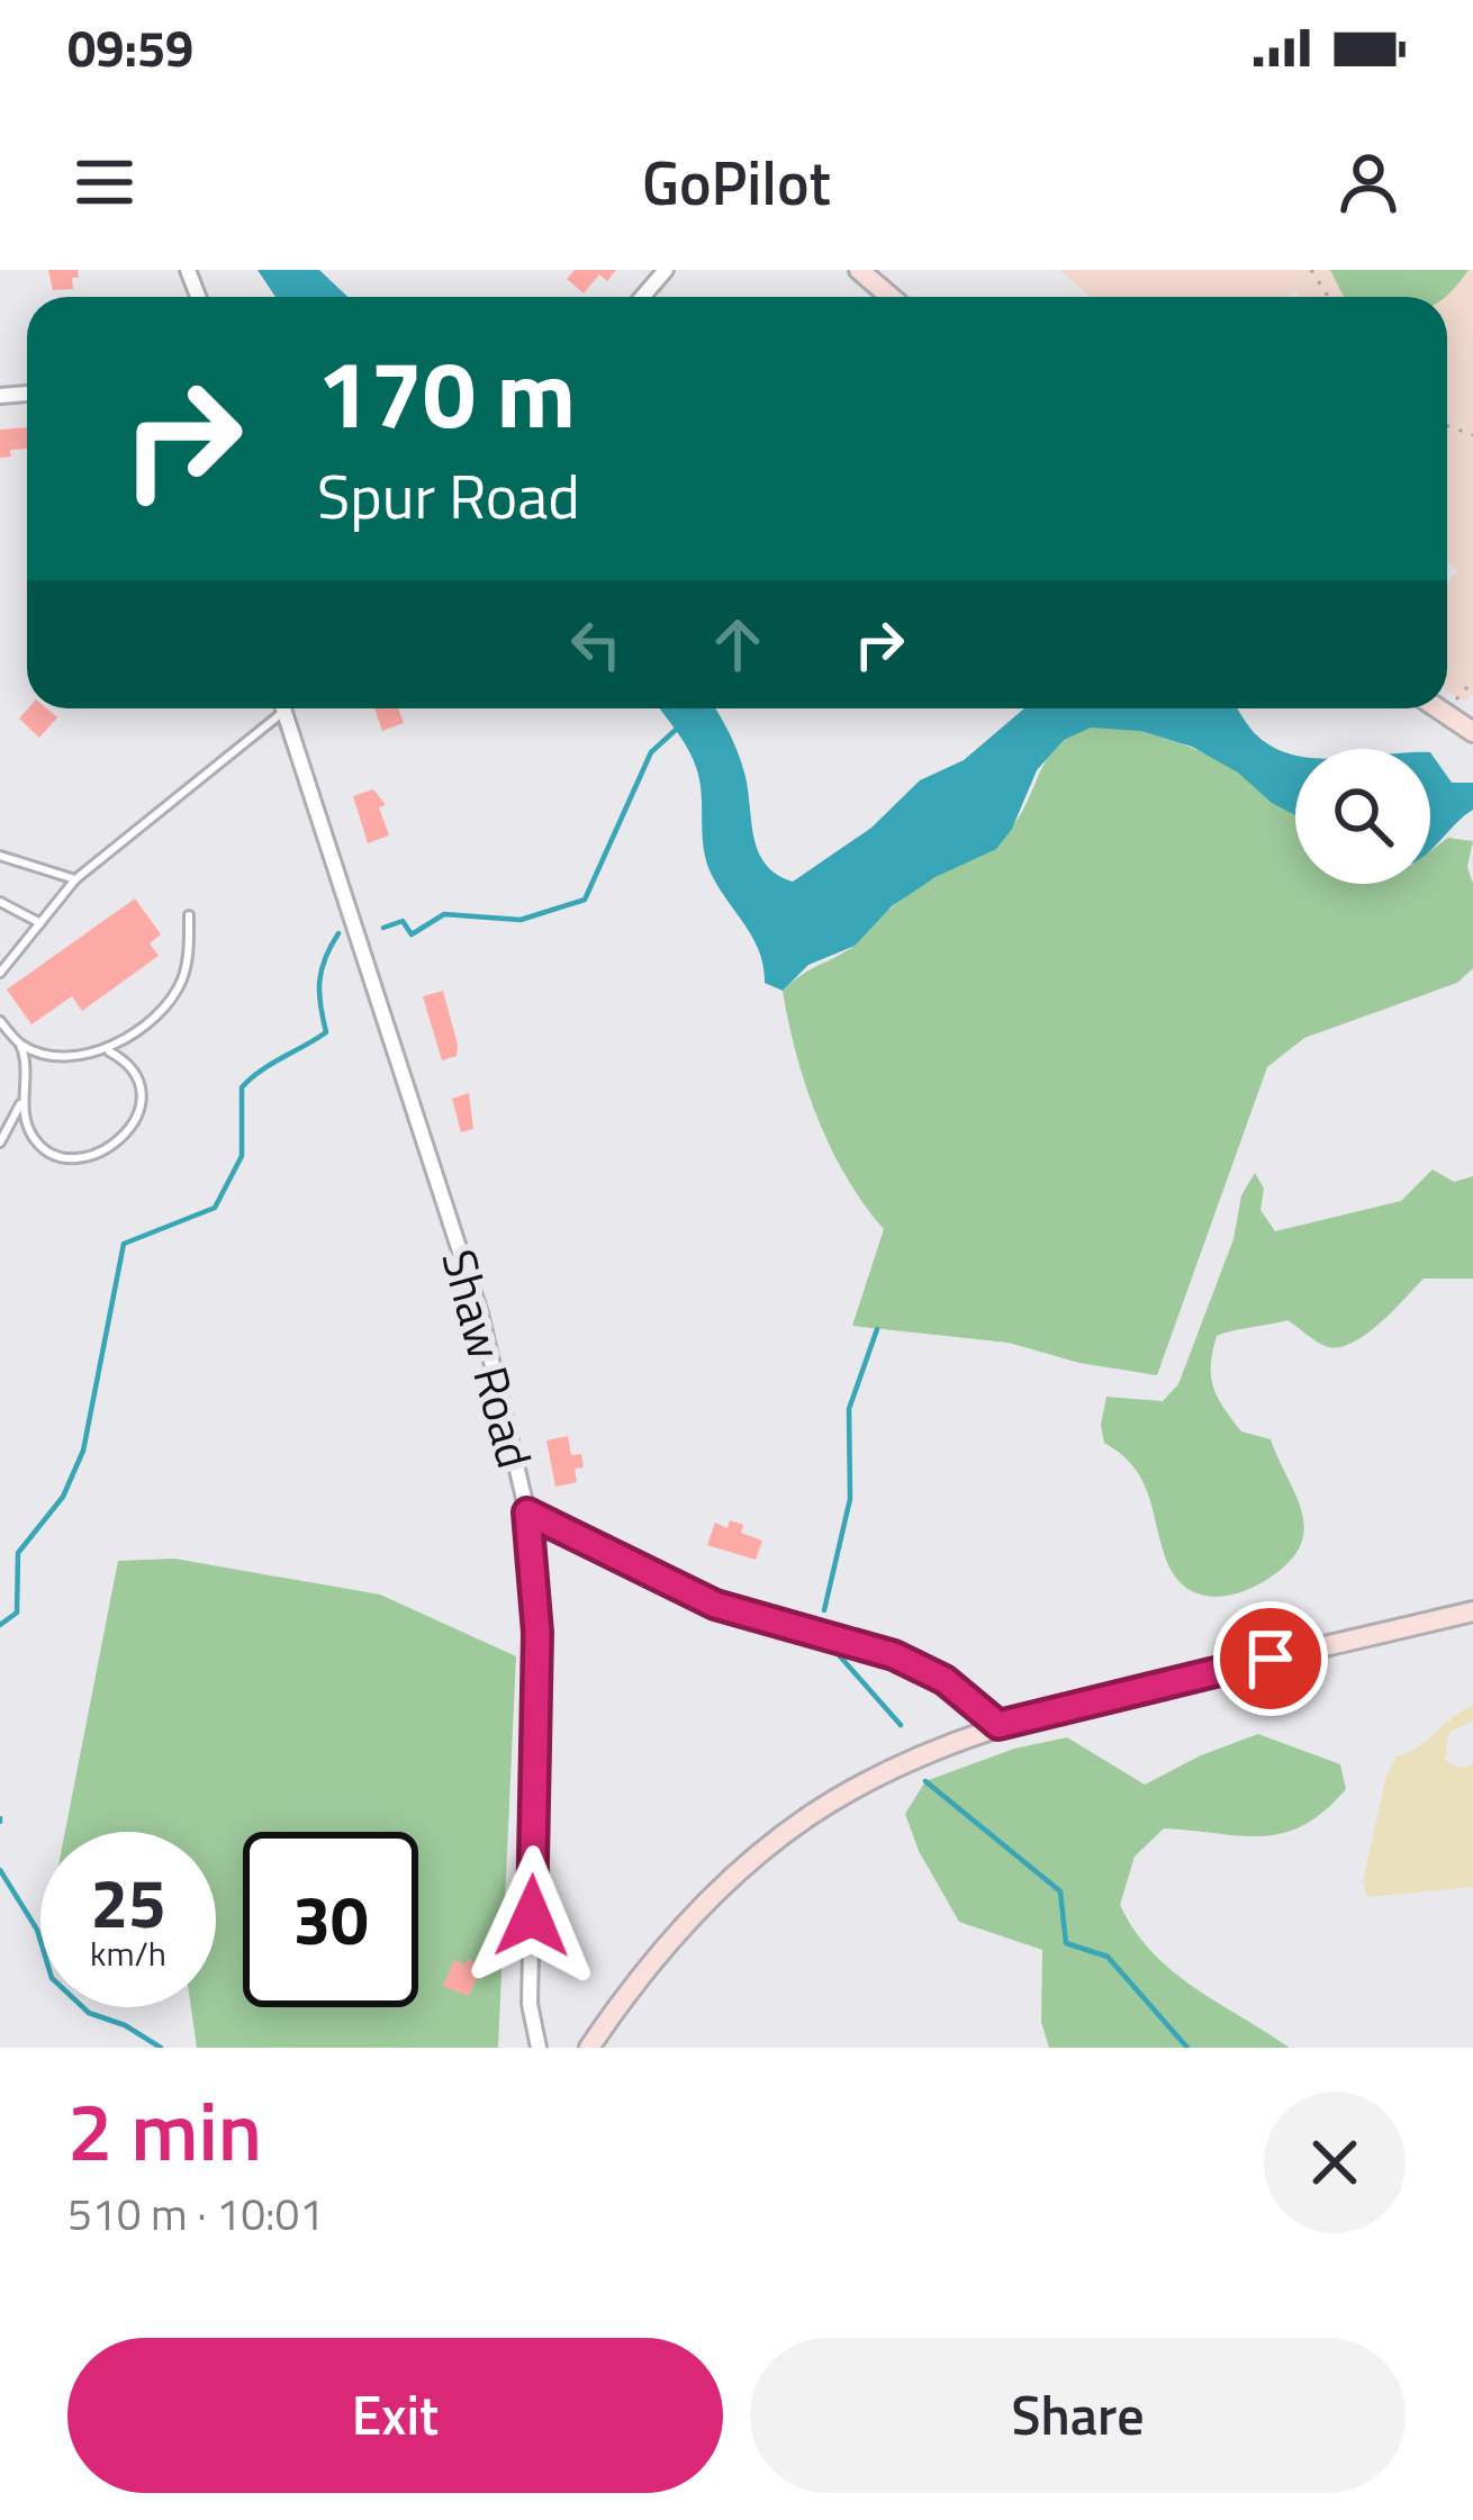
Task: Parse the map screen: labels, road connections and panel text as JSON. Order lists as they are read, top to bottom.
{
  "streets": {
    "street": ["Shaw Road"]
  },
  "page": {
    "status": "09:59",
    "header": "GoPilot",
    "turn": ["170 m", "Spur Road"],
    "speed": "25 km/h",
    "limit": "30",
    "heading": ["2 min", "510 m · 10:01"],
    "buttons": ["Exit", "Share"]
  }
}
